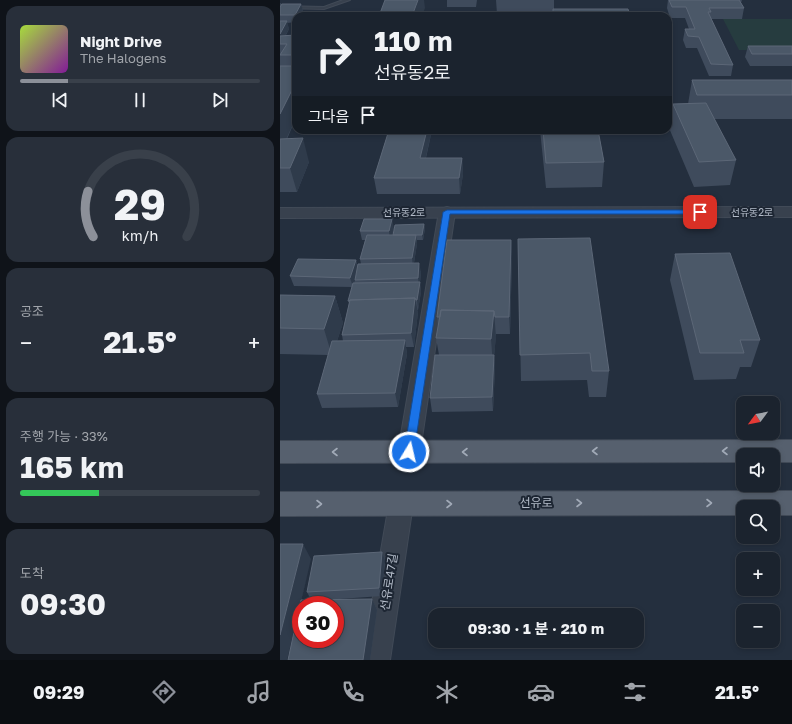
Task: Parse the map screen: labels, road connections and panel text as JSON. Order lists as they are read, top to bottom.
{
  "streets": {
    "main road": ["선유로"],
    "street": ["선유동2로", "선유로47길"]
  },
  "crossings": [
    ["선유로", "선유로47길"]
  ],
  "north": "bottom left",
  "page": {
    "turn": ["110 m", "선유동2로"],
    "song": ["Night Drive", "The Halogens"],
    "then": "그다음",
    "tile": [
      "공조",
      ["주행 가능 · 33%", "165 km"],
      ["도착", "09:30"]
    ],
    "heat": ["−", "21.5°", "+"],
    "map_buttons": ["+", "−"],
    "limit": "30",
    "trip": "09:30 · 1 분 · 210 m",
    "tabs": ["09:29", "21.5°"],
    "gauge": ["29", "km/h"]
  }
}
